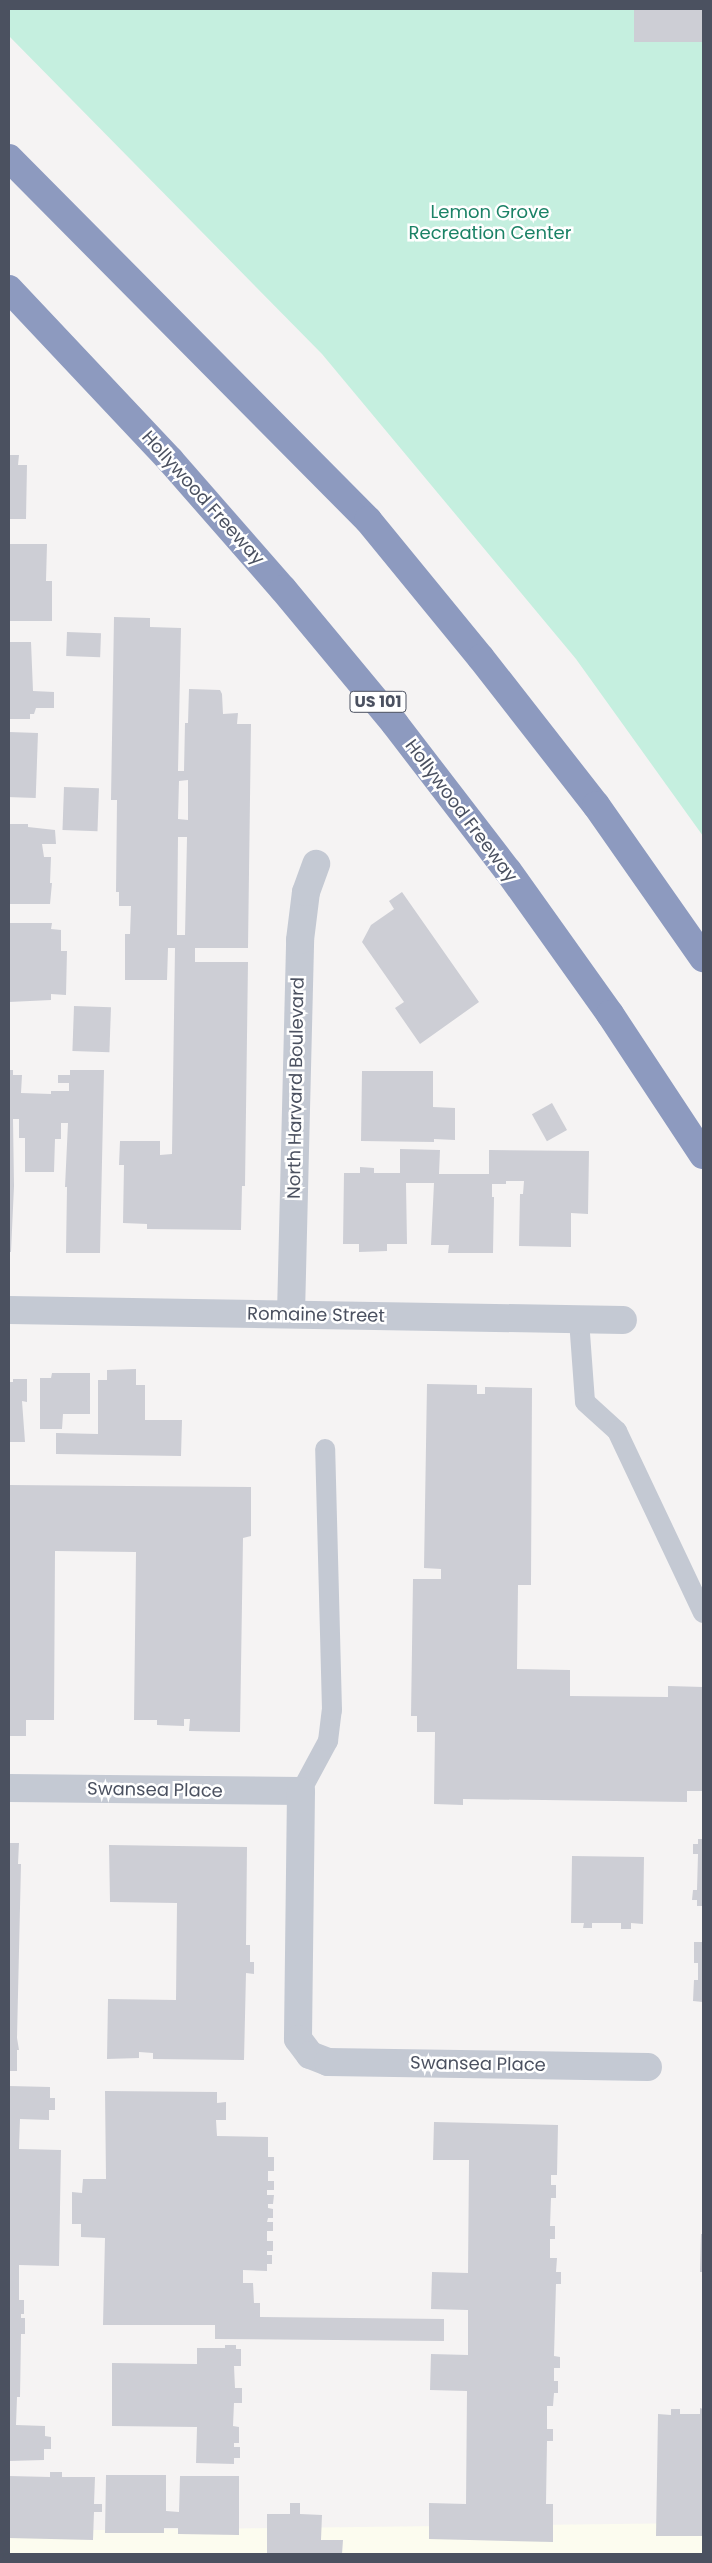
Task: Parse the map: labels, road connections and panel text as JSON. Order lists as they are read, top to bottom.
{
  "streets": {
    "highway": ["Hollywood Freeway", "US 101"],
    "street": ["North Harvard Boulevard", "Romaine Street", "Swansea Place"]
  },
  "crossings": [
    ["North Harvard Boulevard", "Romaine Street"]
  ],
  "parks": ["Lemon Grove Recreation Center"]
}
